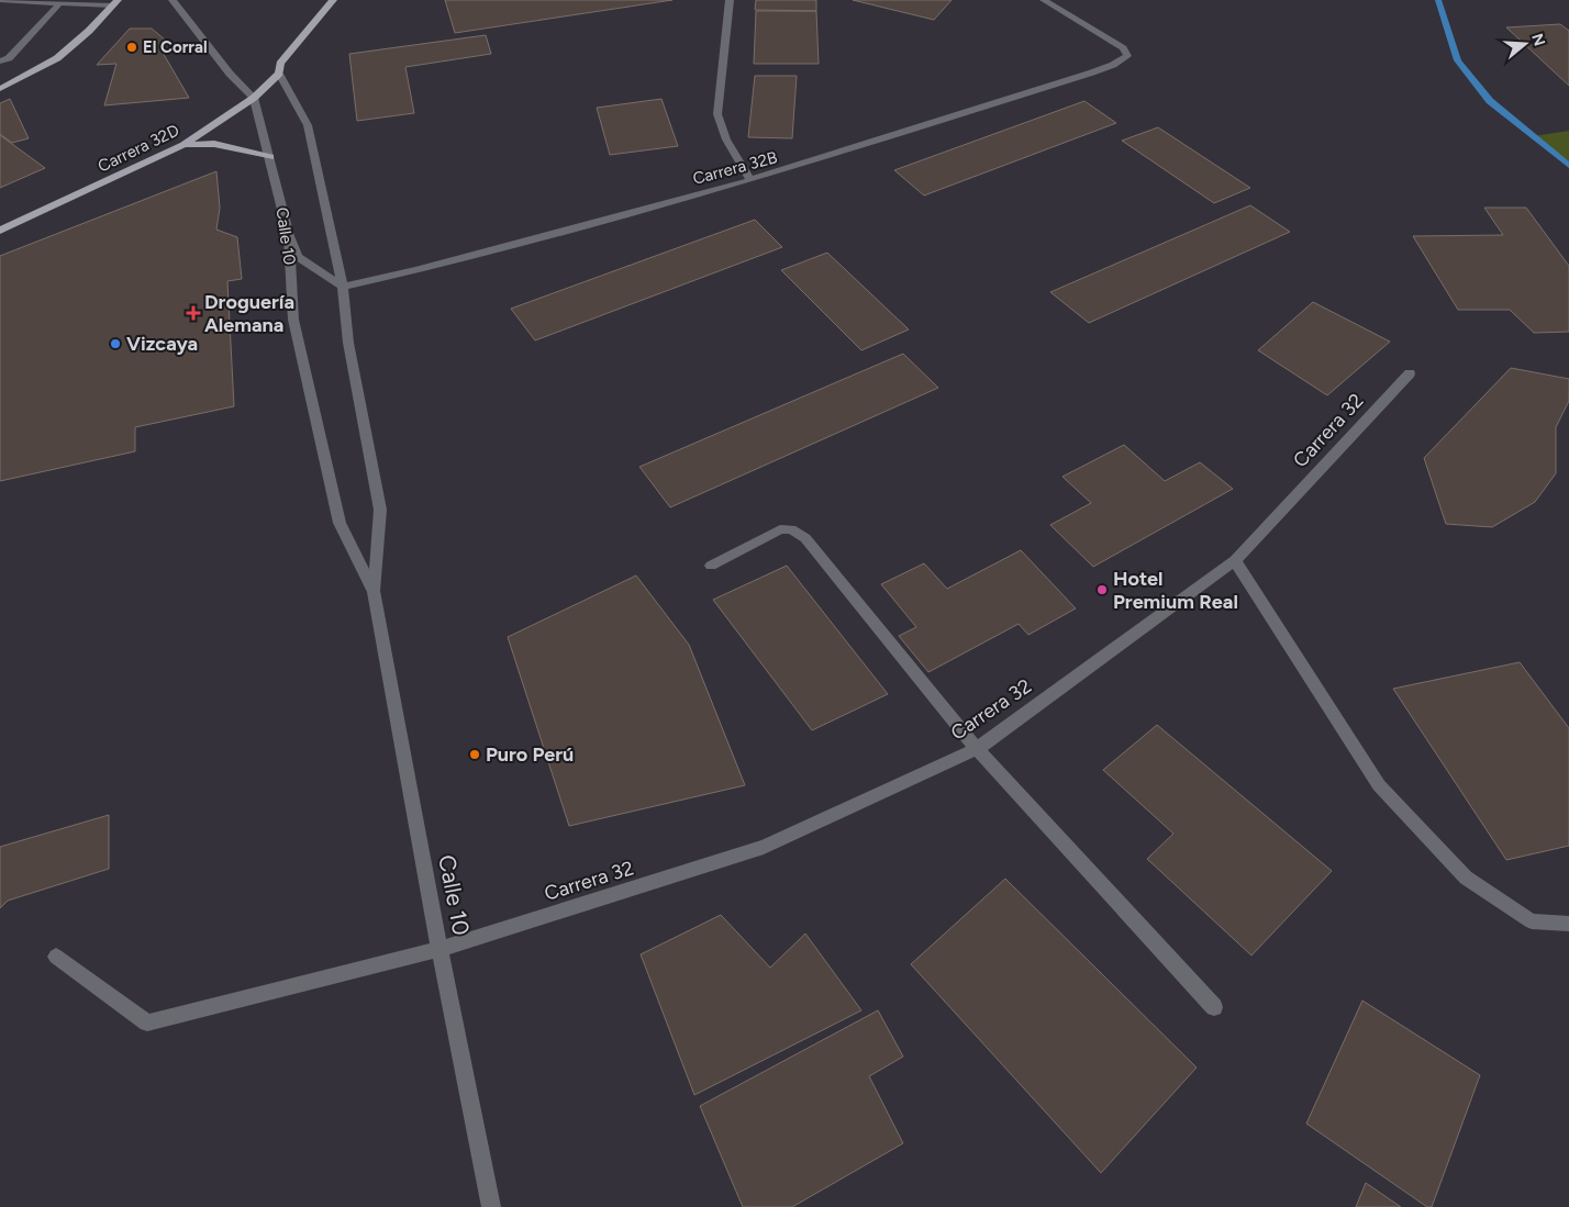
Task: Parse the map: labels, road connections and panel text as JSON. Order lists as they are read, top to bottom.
{
  "streets": {
    "main road": ["Carrera 32D"],
    "street": ["Carrera 32B", "Calle 10", "Carrera 32"]
  },
  "crossings": [
    ["Carrera 32D", "Calle 10"],
    ["Carrera 32B", "Calle 10"],
    ["Calle 10", "Carrera 32"]
  ],
  "places": {
    "other": [
      "El Corral",
      "Vizcaya",
      "Hotel Premium Real",
      "Puro Perú"
    ],
    "health": ["Droguería Alemana"]
  },
  "north": "right"
}
